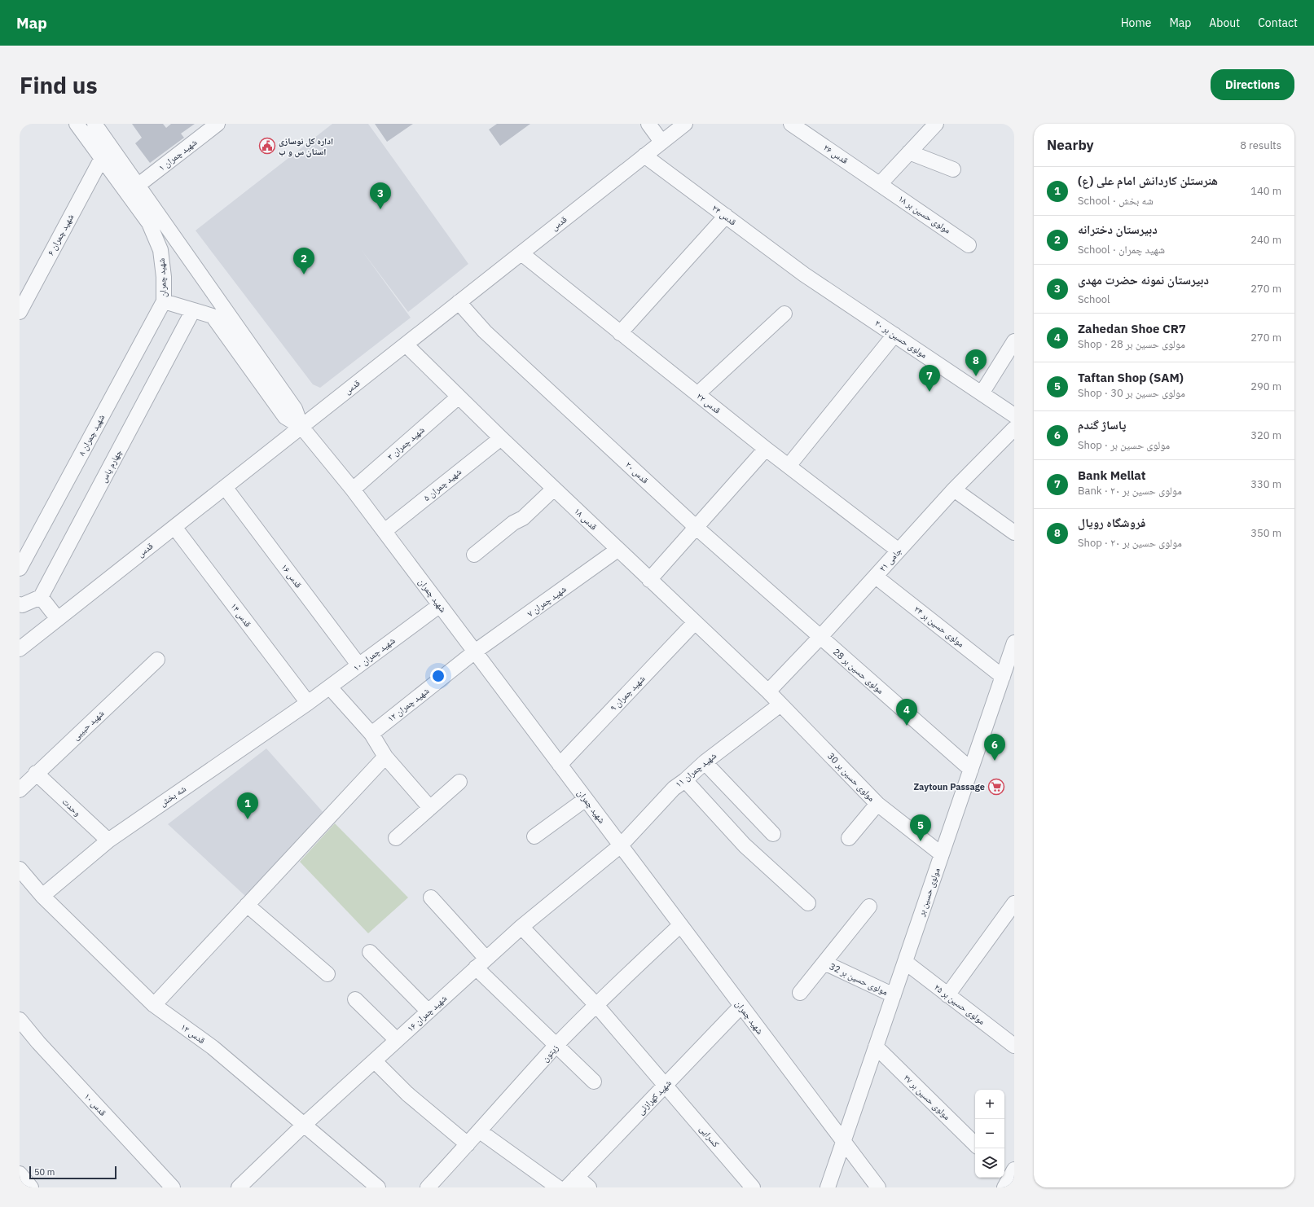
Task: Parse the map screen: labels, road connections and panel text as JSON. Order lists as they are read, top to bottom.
{
  "streets": {
    "street": [
      "قدس ۲۶",
      "شهید چمران ۱",
      "مولوی حسین بر ۱۸",
      "قدس ۲۴",
      "قدس",
      "شهید چمران ۶",
      "شهید چمران",
      "مولوی حسین بر ۲۰",
      "قدس ۲۲",
      "شهید چمران ۸",
      "شهید چمران ۳",
      "چهارم یاس",
      "قدس ۲۰",
      "شهید چمران ۵",
      "قدس ۱۸",
      "جامی ۲۱",
      "قدس ۱۶",
      "شهید چمران ۷",
      "قدس ۱۴",
      "مولوی حسین بر ۲۴",
      "شهید چمران ۱۰",
      "مولوی حسین بر 28",
      "شهید چمران ۹",
      "شهید چمران ۱۲",
      "شهید حبیبی",
      "شهید چمران ۱۱",
      "مولوی حسین بر 30",
      "شه بخش",
      "وحدت",
      "مولوی حسین بر",
      "مولوی حسین بر 32",
      "مولوی حسین بر ۲۵",
      "شهید چمران ۱۶",
      "قدس ۱۲",
      "زیتون",
      "شهید کهرازئی",
      "مولوی حسین بر ۲۷",
      "قدس ۱۰",
      "کسرایی"
    ]
  },
  "crossings": [
    ["قدس ۲۶", "مولوی حسین بر ۱۸"],
    ["شهید چمران ۱", "شهید چمران"],
    ["قدس ۲۴", "قدس"],
    ["قدس ۲۴", "مولوی حسین بر ۲۰"],
    ["قدس", "شهید چمران"],
    ["قدس", "قدس ۲۲"],
    ["قدس", "قدس ۲۰"],
    ["قدس", "قدس ۱۸"],
    ["قدس", "قدس ۱۶"],
    ["قدس", "قدس ۱۴"],
    ["شهید چمران ۶", "شهید چمران"],
    ["شهید چمران", "شهید چمران ۸"],
    ["شهید چمران", "شهید چمران ۳"],
    ["شهید چمران", "چهارم یاس"],
    ["شهید چمران", "شهید چمران ۵"],
    ["شهید چمران", "شهید چمران ۷"],
    ["شهید چمران", "شهید چمران ۱۰"],
    ["شهید چمران", "شهید چمران ۹"],
    ["شهید چمران", "شهید چمران ۱۲"],
    ["شهید چمران", "شهید چمران ۱۱"],
    ["شهید چمران", "مولوی حسین بر"],
    ["شهید چمران", "شهید چمران ۱۶"],
    ["شهید چمران", "زیتون"],
    ["شهید چمران", "شهید کهرازئی"],
    ["قدس ۲۲", "جامی ۲۱"],
    ["شهید چمران ۳", "قدس ۱۸"],
    ["قدس ۲۰", "جامی ۲۱"],
    ["قدس ۲۰", "مولوی حسین بر 28"],
    ["شهید چمران ۵", "قدس ۱۸"],
    ["قدس ۱۸", "جامی ۲۱"],
    ["قدس ۱۸", "شهید چمران ۷"],
    ["قدس ۱۸", "شهید چمران ۹"],
    ["قدس ۱۸", "مولوی حسین بر 30"],
    ["جامی ۲۱", "مولوی حسین بر ۲۴"],
    ["جامی ۲۱", "مولوی حسین بر 28"],
    ["جامی ۲۱", "مولوی حسین بر 30"],
    ["قدس ۱۶", "شهید چمران ۱۰"],
    ["شهید چمران ۷", "شهید چمران ۱۲"],
    ["قدس ۱۴", "شهید چمران ۱۰"],
    ["قدس ۱۴", "شه بخش"],
    ["مولوی حسین بر ۲۴", "مولوی حسین بر"],
    ["شهید چمران ۱۰", "شه بخش"],
    ["مولوی حسین بر 28", "مولوی حسین بر"],
    ["شهید حبیبی", "وحدت"],
    ["شهید چمران ۱۱", "مولوی حسین بر 30"],
    ["شهید چمران ۱۱", "شهید چمران ۱۶"],
    ["مولوی حسین بر 30", "مولوی حسین بر"],
    ["شه بخش", "وحدت"],
    ["شه بخش", "قدس ۱۲"],
    ["مولوی حسین بر", "مولوی حسین بر 32"],
    ["مولوی حسین بر", "مولوی حسین بر ۲۵"],
    ["مولوی حسین بر", "مولوی حسین بر ۲۷"],
    ["شهید چمران ۱۶", "قدس ۱۲"],
    ["شهید چمران ۱۶", "کسرایی"],
    ["زیتون", "کسرایی"],
    ["شهید کهرازئی", "کسرایی"]
  ],
  "places": {
    "public building": ["اداره کل نوسازی استان س و ب"],
    "supermarket": ["Zaytoun Passage"]
  },
  "scale_bar": "50 m",
  "page": {
    "header": "Map",
    "nav": [
      "Home",
      "Map",
      "About",
      "Contact"
    ],
    "buttons": "Directions",
    "title": "Find us",
    "heading": ["Nearby", "8 results"],
    "list": [
      {
        "mark": "1",
        "name": "هنرستلن کاردانش امام علی (ع)",
        "note": "School · شه بخش",
        "value": "140 m"
      },
      {
        "mark": "2",
        "name": "دبیرستان دخترانه",
        "note": "School · شهید چمران",
        "value": "240 m"
      },
      {
        "mark": "3",
        "name": "دبیرستان نمونه حضرت مهدی",
        "note": "School",
        "value": "270 m"
      },
      {
        "mark": "4",
        "name": "Zahedan Shoe CR7",
        "note": "Shop · مولوی حسین بر 28",
        "value": "270 m"
      },
      {
        "mark": "5",
        "name": "Taftan Shop (SAM)",
        "note": "Shop · مولوی حسین بر 30",
        "value": "290 m"
      },
      {
        "mark": "6",
        "name": "پاساژ گندم",
        "note": "Shop · مولوی حسین بر",
        "value": "320 m"
      },
      {
        "mark": "7",
        "name": "Bank Mellat",
        "note": "Bank · مولوی حسین بر ۲۰",
        "value": "330 m"
      },
      {
        "mark": "8",
        "name": "فروشگاه رویال",
        "note": "Shop · مولوی حسین بر ۲۰",
        "value": "350 m"
      }
    ],
    "pins": [
      "3",
      "2",
      "8",
      "7",
      "4",
      "6",
      "1",
      "5"
    ],
    "map_buttons": ["+", "−"],
    "scale": "50 m"
  }
}
